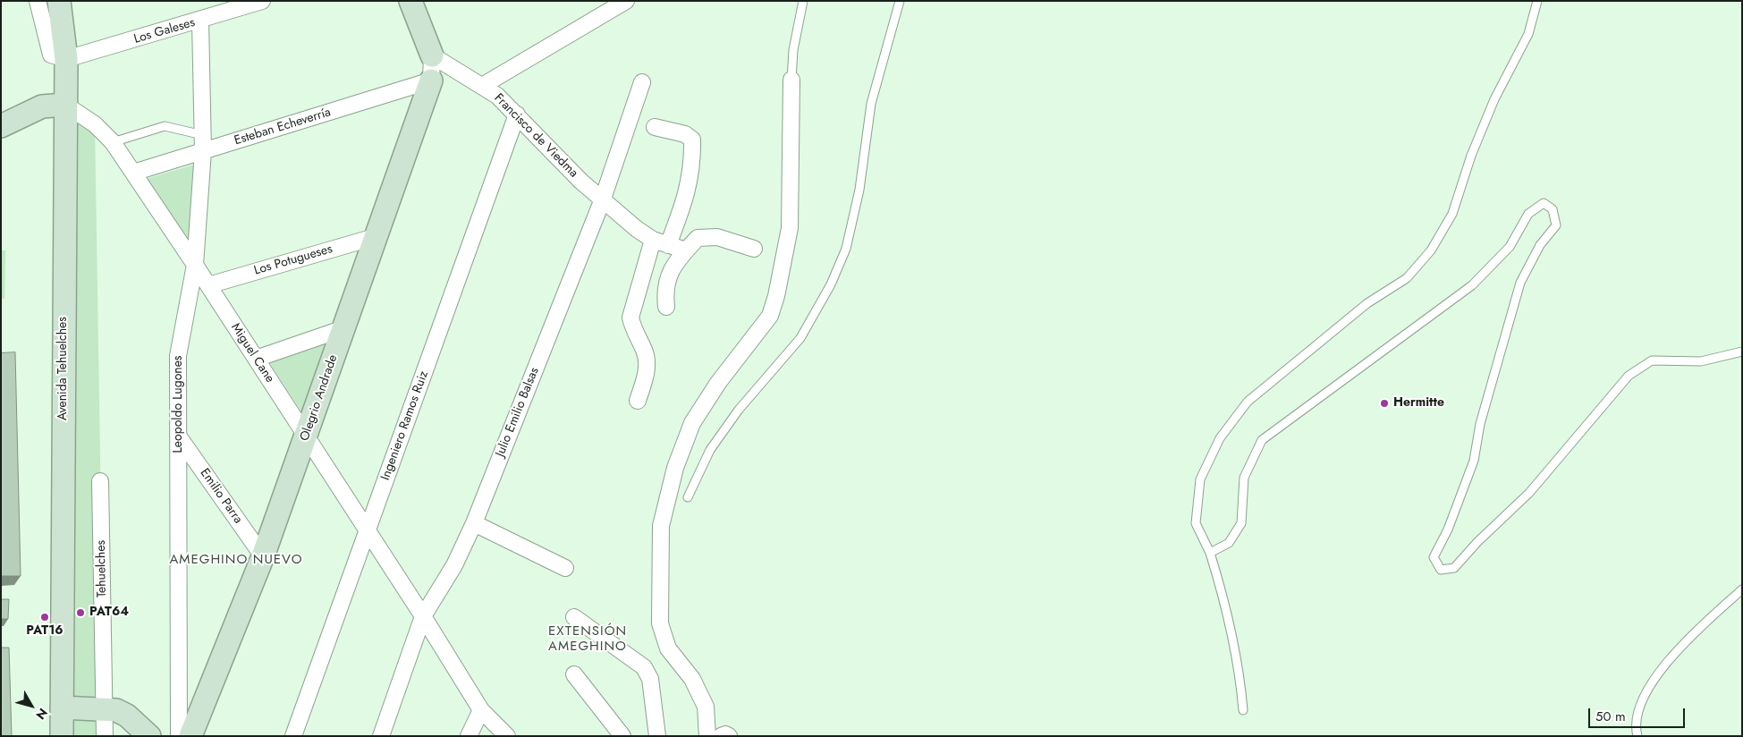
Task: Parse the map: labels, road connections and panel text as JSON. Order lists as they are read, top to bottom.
{
  "streets": {
    "street": [
      "Los Galeses",
      "Esteban Echeverría",
      "Francisco de Viedma",
      "Los Potugueses",
      "Miguel Cane",
      "Avenida Tehuelches",
      "Olegrio Andrade",
      "Leopoldo Lugones",
      "Julio Emilio Balsas",
      "Ingeniero Ramos Ruiz",
      "Emilio Parra",
      "Tehuelches"
    ]
  },
  "crossings": [
    ["Los Galeses", "Avenida Tehuelches"],
    ["Los Galeses", "Leopoldo Lugones"],
    ["Esteban Echeverría", "Miguel Cane"],
    ["Esteban Echeverría", "Olegrio Andrade"],
    ["Esteban Echeverría", "Leopoldo Lugones"],
    ["Francisco de Viedma", "Olegrio Andrade"],
    ["Francisco de Viedma", "Julio Emilio Balsas"],
    ["Francisco de Viedma", "Ingeniero Ramos Ruiz"],
    ["Los Potugueses", "Miguel Cane"],
    ["Los Potugueses", "Olegrio Andrade"],
    ["Miguel Cane", "Avenida Tehuelches"],
    ["Miguel Cane", "Olegrio Andrade"],
    ["Miguel Cane", "Leopoldo Lugones"],
    ["Miguel Cane", "Julio Emilio Balsas"],
    ["Miguel Cane", "Ingeniero Ramos Ruiz"],
    ["Olegrio Andrade", "Emilio Parra"],
    ["Leopoldo Lugones", "Emilio Parra"]
  ],
  "districts": ["AMEGHINO NUEVO", "EXTENSIÓN AMEGHINO"],
  "places": ["Hermitte", "PAT64", "PAT16"],
  "scale_bar": "50 m",
  "north": "bottom right"
}
